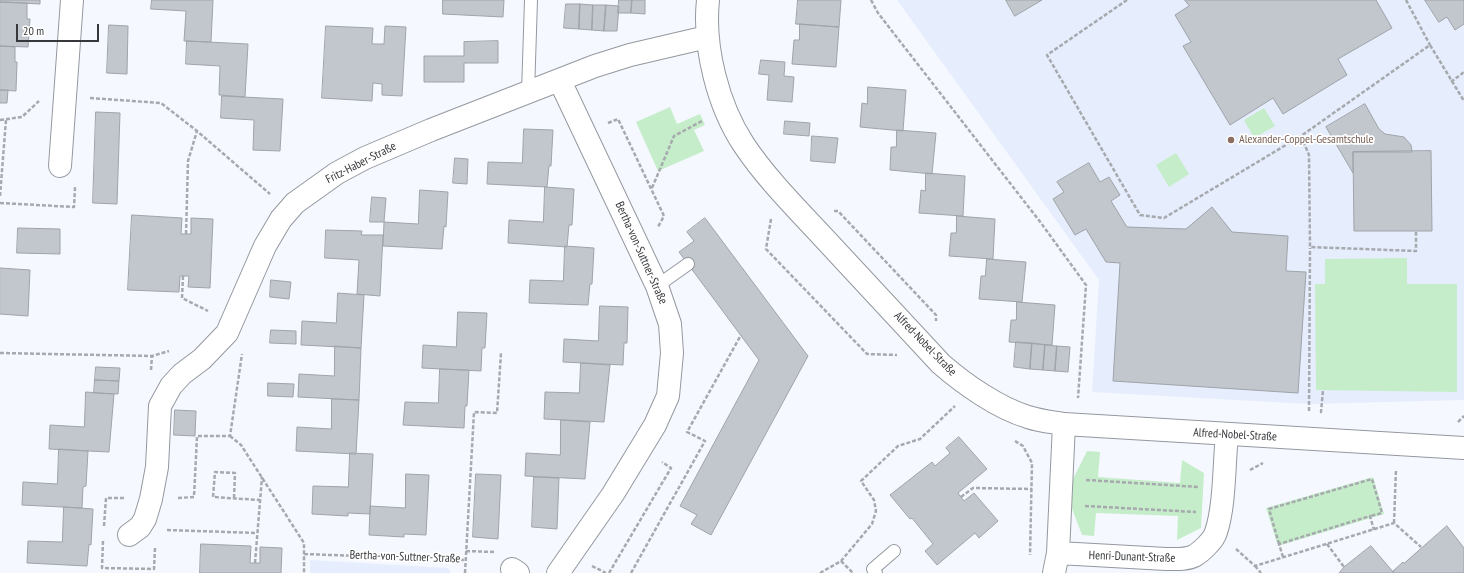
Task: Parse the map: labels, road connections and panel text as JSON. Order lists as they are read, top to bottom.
{
  "streets": {
    "street": [
      "Fritz-Haber-Straße",
      "Bertha-von-Suttner-Straße",
      "Alfred-Nobel-Straße",
      "Henri-Dunant-Straße"
    ]
  },
  "crossings": [
    ["Fritz-Haber-Straße", "Bertha-von-Suttner-Straße"],
    ["Fritz-Haber-Straße", "Alfred-Nobel-Straße"],
    ["Alfred-Nobel-Straße", "Henri-Dunant-Straße"]
  ],
  "places": ["Alexander-Coppel-Gesamtschule"],
  "scale_bar": "20 m"
}
